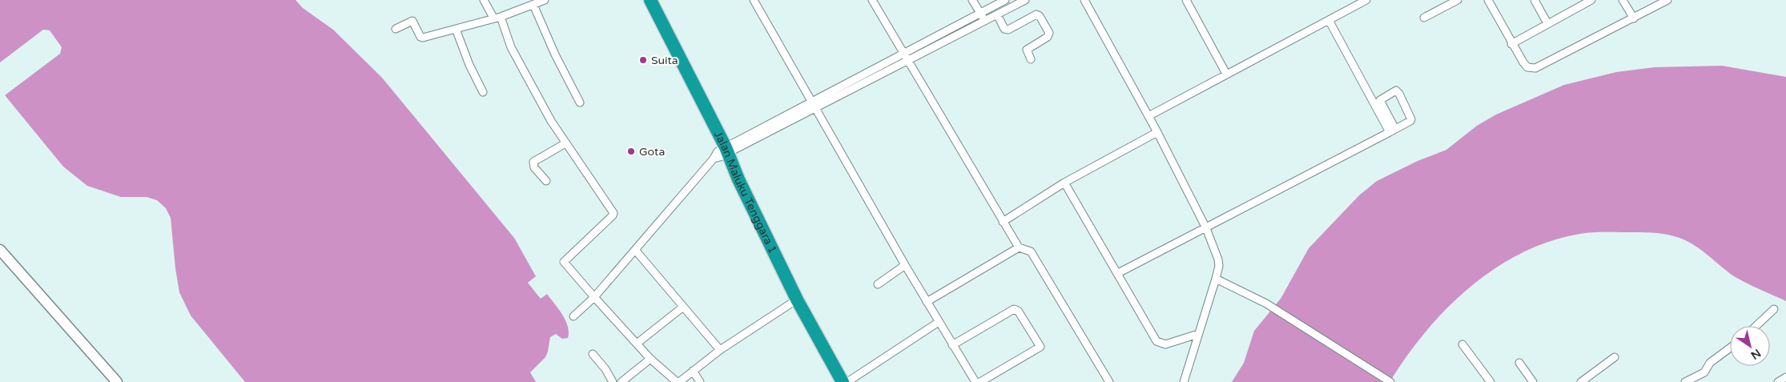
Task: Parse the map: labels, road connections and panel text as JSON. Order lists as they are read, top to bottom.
{
  "streets": {
    "highway": ["Jalan Maluku Tenggara 1"]
  },
  "places": ["Suita", "Gota"],
  "north": "bottom right"
}
